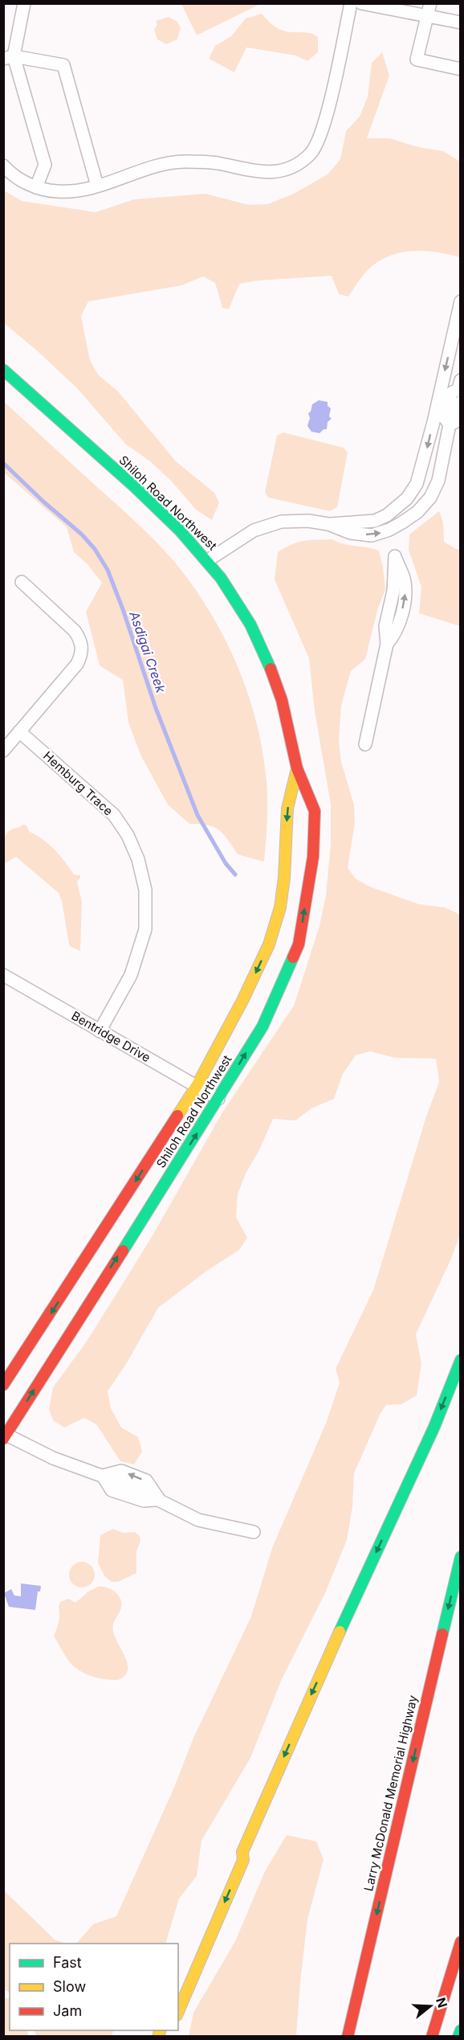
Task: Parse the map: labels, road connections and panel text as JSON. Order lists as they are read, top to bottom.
{
  "streets": {
    "main road": ["Shiloh Road Northwest", "Larry McDonald Memorial Highway"],
    "street": ["Hemburg Trace", "Bentridge Drive"]
  },
  "crossings": [
    ["Shiloh Road Northwest", "Bentridge Drive"],
    ["Hemburg Trace", "Bentridge Drive"]
  ],
  "water": ["Asdigai Creek"],
  "legend": ["Fast", "Slow", "Jam"],
  "north": "right"
}
